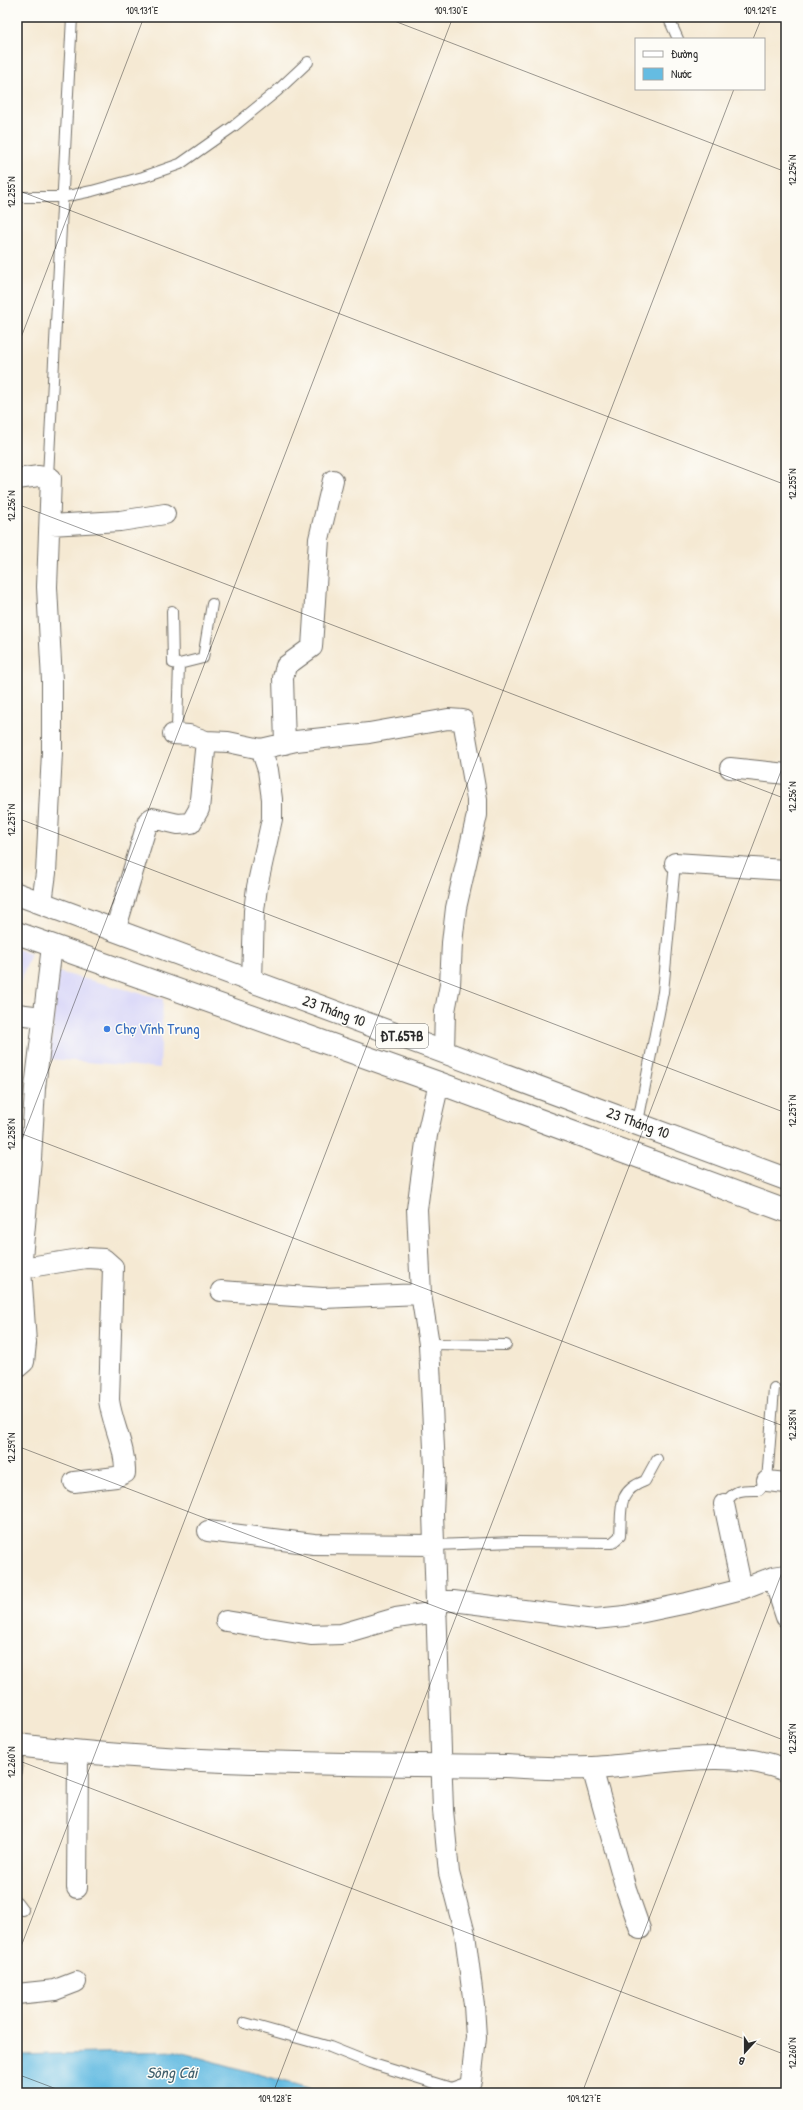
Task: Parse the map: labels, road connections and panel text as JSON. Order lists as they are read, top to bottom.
{
  "streets": {
    "main road": ["23 Tháng 10", "ĐT.657B"]
  },
  "water": ["Sông Cái"],
  "places": ["Chợ Vĩnh Trung"],
  "legend": ["Đường", "Nước"],
  "north": "bottom",
  "coordinates": [
    "109.131°E",
    "109.130°E",
    "109.129°E",
    "12.254°N",
    "12.255°N",
    "12.256°N",
    "12.257°N",
    "12.258°N",
    "12.259°N",
    "12.260°N",
    "109.128°E",
    "109.127°E"
  ]
}
